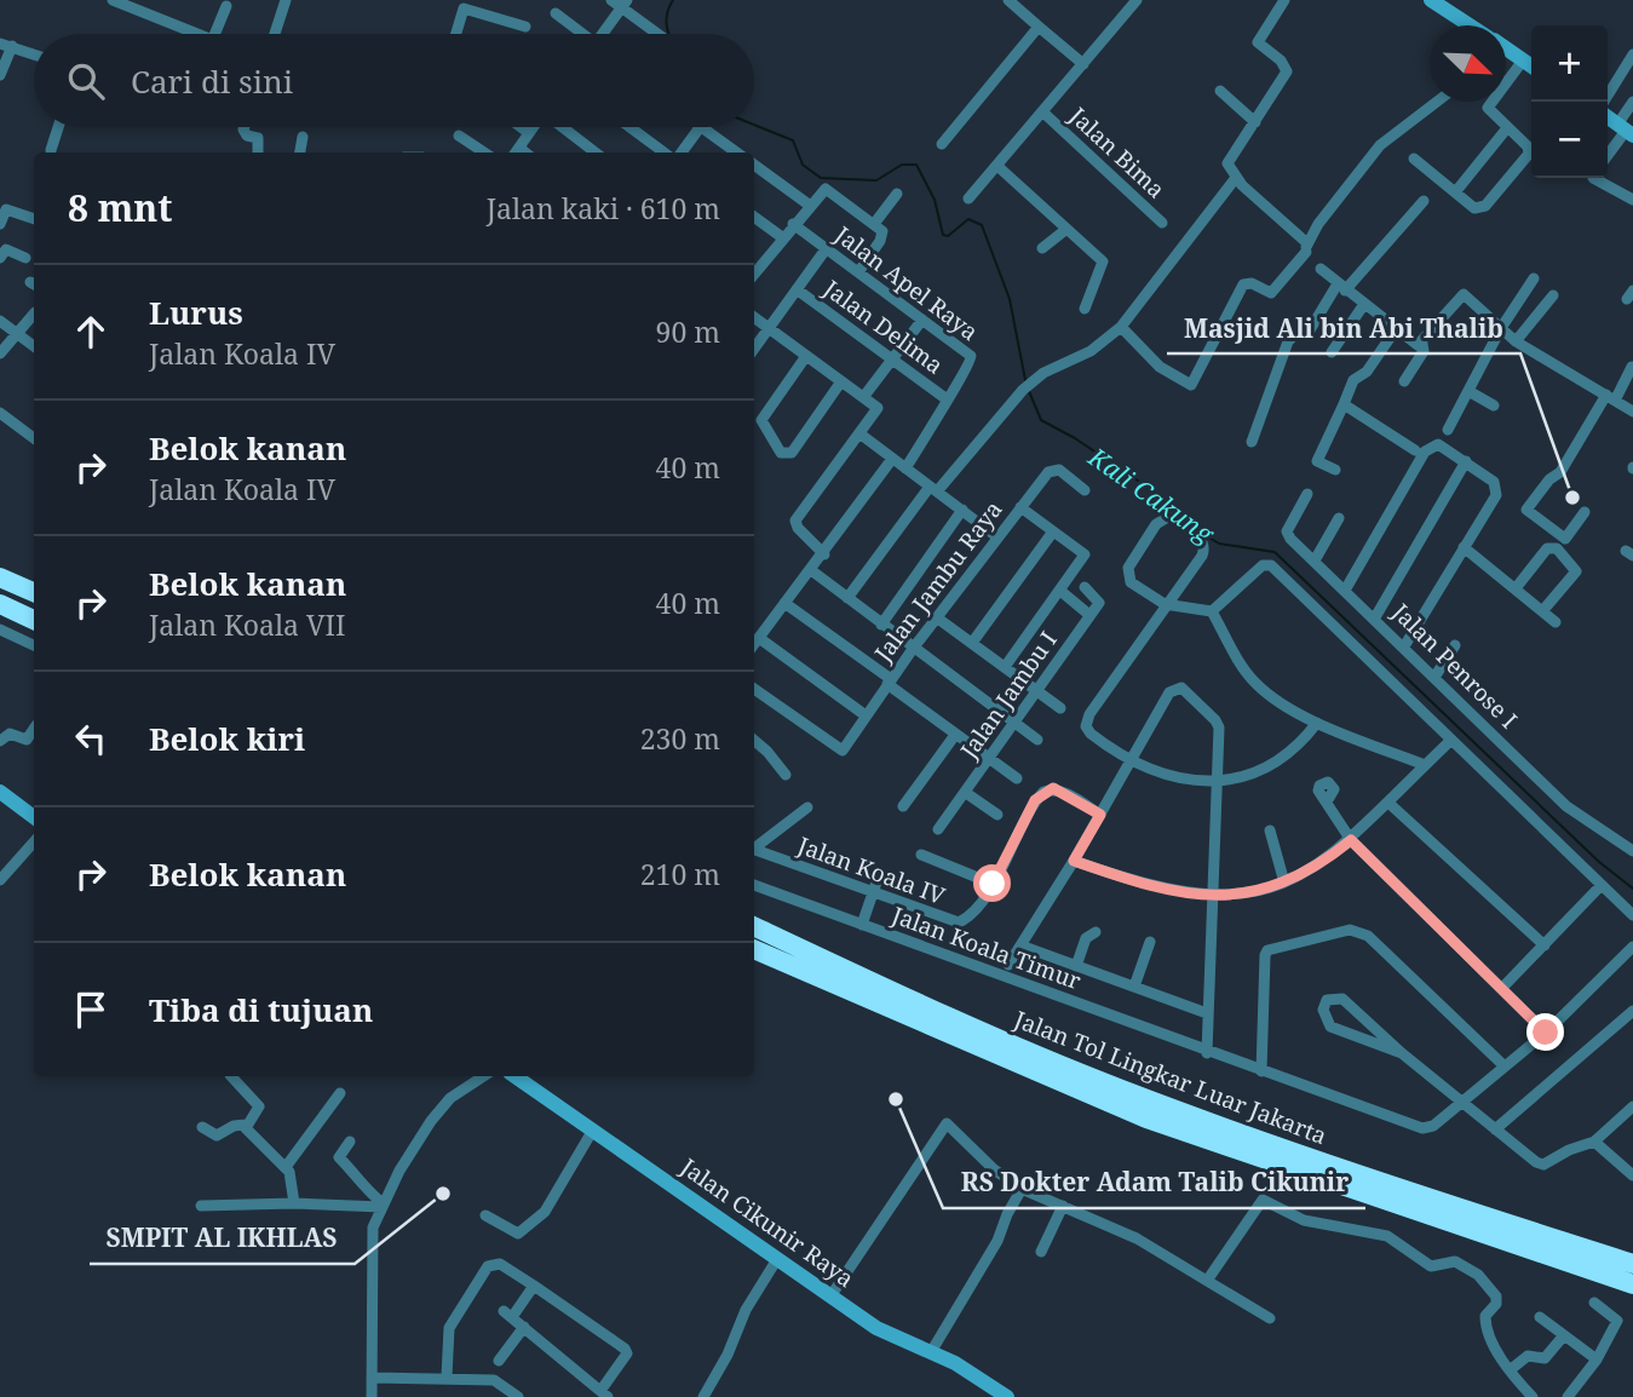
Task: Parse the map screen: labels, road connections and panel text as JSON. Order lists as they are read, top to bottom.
{
  "streets": {
    "highway": ["Jalan Tol Lingkar Luar Jakarta"],
    "street": [
      "Jalan Bima",
      "Jalan Apel Raya",
      "Jalan Delima",
      "Jalan Jambu Raya",
      "Jalan Penrose I",
      "Jalan Jambu I",
      "Jalan Koala IV",
      "Jalan Koala Timur",
      "Jalan Cikunir Raya"
    ]
  },
  "crossings": [
    ["Jalan Apel Raya", "Jalan Delima"]
  ],
  "water": ["Kali Cakung"],
  "places": ["Masjid Ali bin Abi Thalib", "RS Dokter Adam Talib Cikunir", "SMPIT AL IKHLAS"],
  "north": "bottom right",
  "page": {
    "map_buttons": ["+", "−"],
    "search": "Cari di sini",
    "heading": ["8 mnt", "Jalan kaki · 610 m"],
    "list": [
      ["Lurus", "Jalan Koala IV", "90 m"],
      ["Belok kanan", "Jalan Koala IV", "40 m"],
      ["Belok kanan", "Jalan Koala VII", "40 m"],
      ["Belok kiri", "230 m"],
      ["Belok kanan", "210 m"],
      "Tiba di tujuan"
    ]
  }
}
